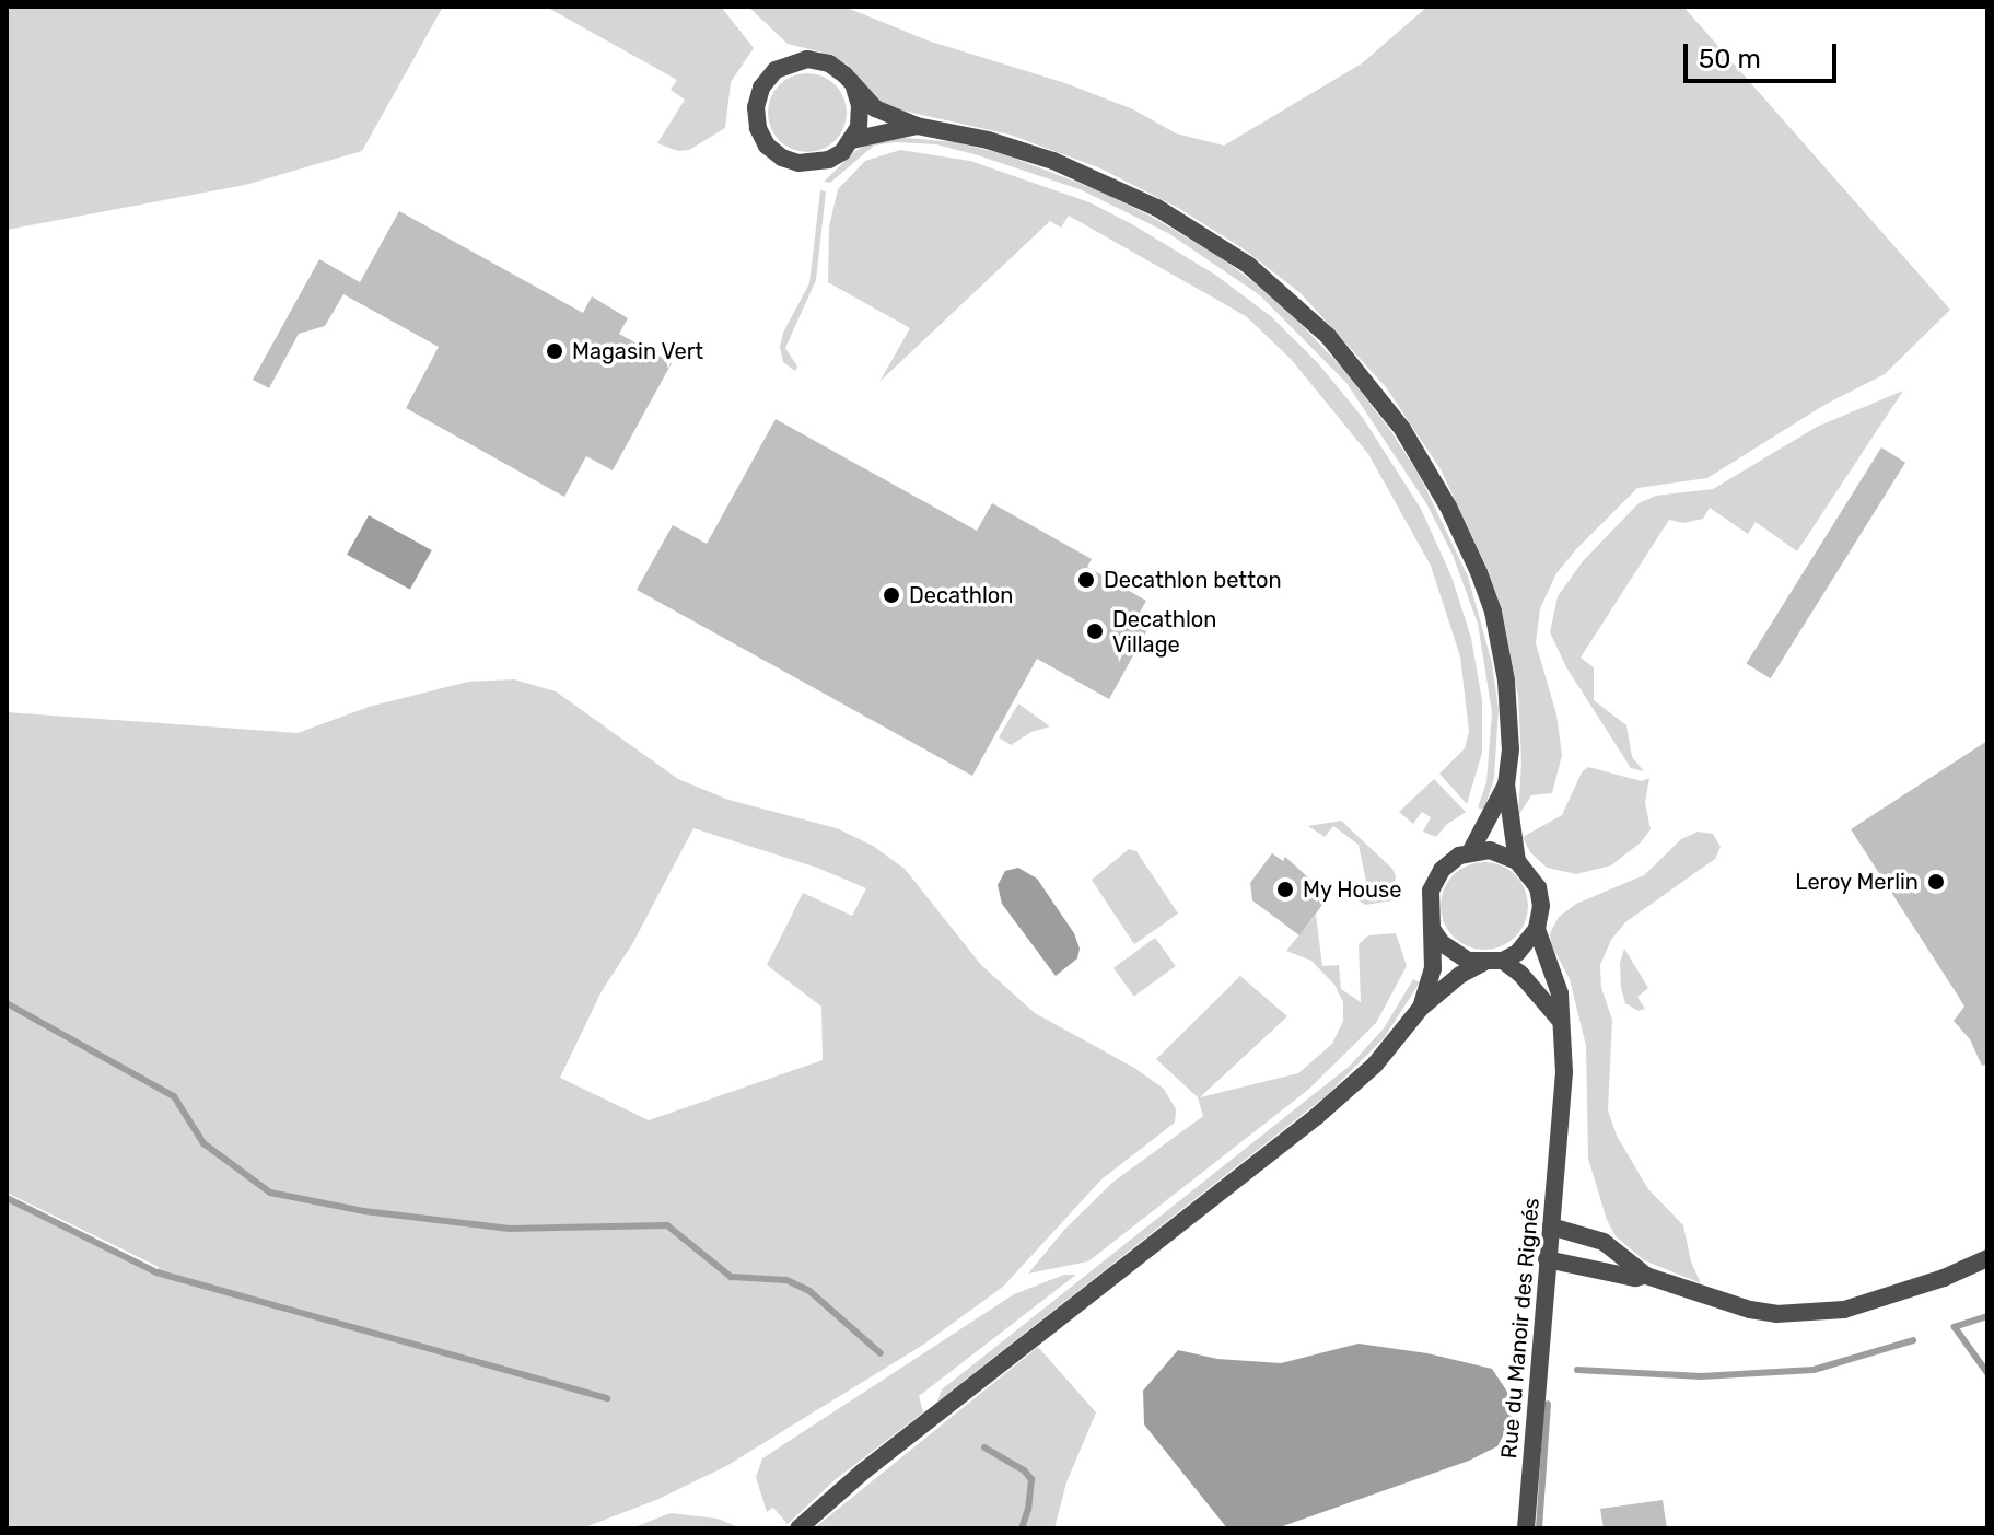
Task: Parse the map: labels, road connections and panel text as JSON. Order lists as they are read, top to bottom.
{
  "streets": {
    "street": ["Rue du Manoir des Rignés"]
  },
  "places": [
    "Magasin Vert",
    "Decathlon betton",
    "Decathlon",
    "Decathlon Village",
    "Leroy Merlin",
    "My House"
  ],
  "scale_bar": "50 m"
}
